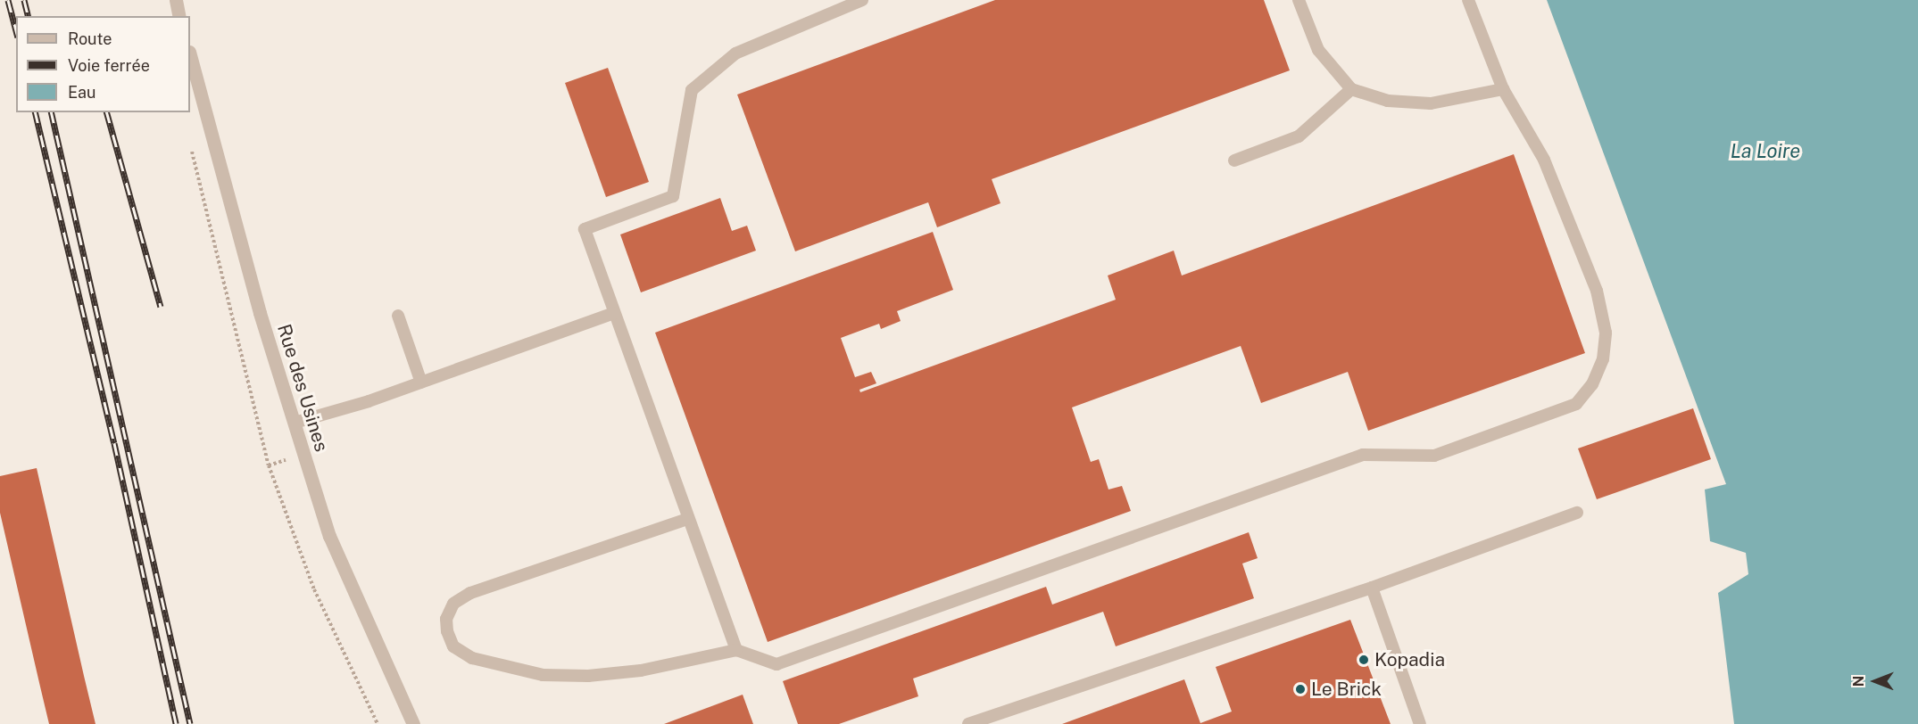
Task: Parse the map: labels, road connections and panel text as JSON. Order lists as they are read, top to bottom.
{
  "streets": {
    "street": ["Rue des Usines"]
  },
  "water": ["La Loire"],
  "places": ["Kopadia", "Le Brick"],
  "legend": ["Route", "Voie ferrée", "Eau"],
  "north": "left"
}
